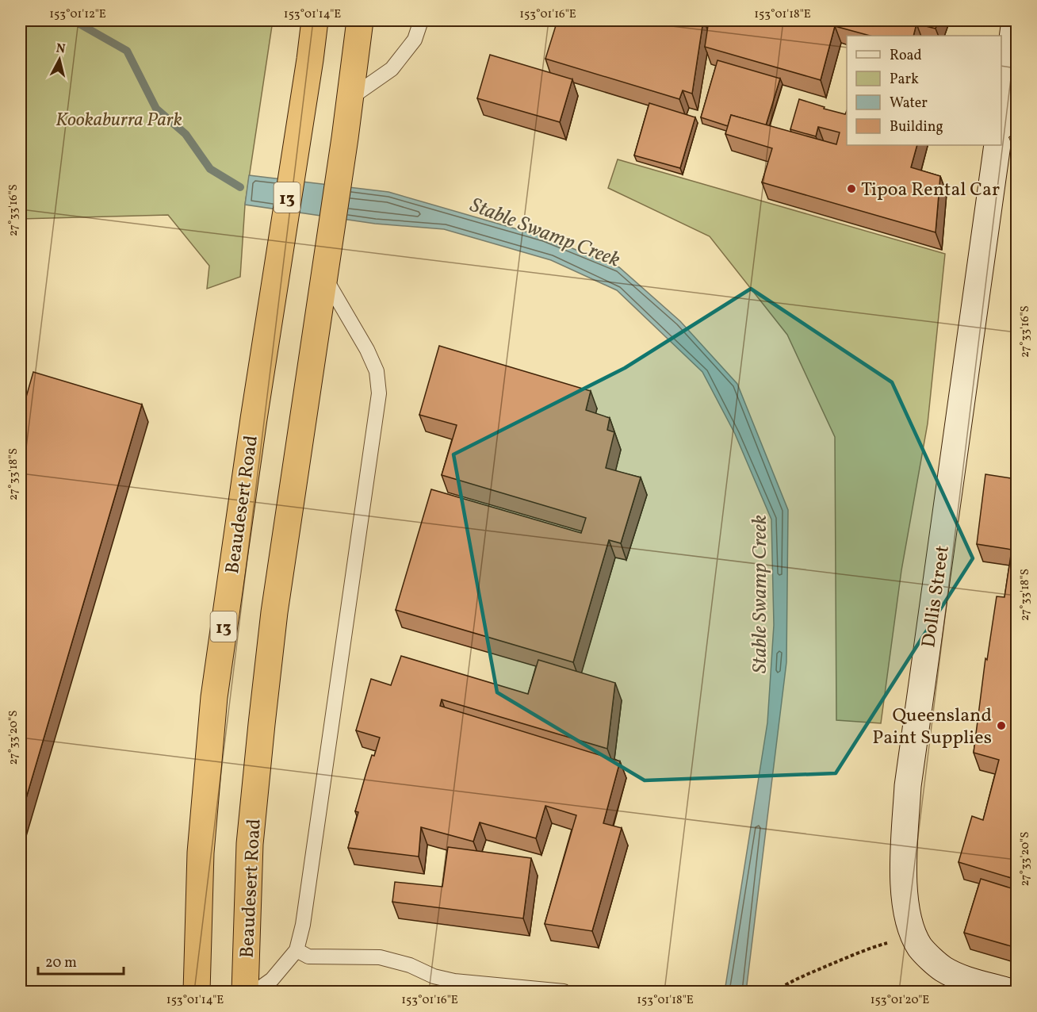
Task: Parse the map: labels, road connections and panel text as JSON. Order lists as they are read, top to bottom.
{
  "streets": {
    "highway": ["13", "Beaudesert Road"],
    "street": ["Dollis Street"]
  },
  "water": ["Stable Swamp Creek"],
  "parks": ["Kookaburra Park"],
  "places": ["Tipoa Rental Car", "Queensland Paint Supplies"],
  "legend": [
    "Road",
    "Park",
    "Water",
    "Building"
  ],
  "scale_bar": "20 m",
  "north": "top",
  "coordinates": [
    "153°01'12\"E",
    "153°01'14\"E",
    "153°01'16\"E",
    "153°01'18\"E",
    "27°33'16\"S",
    "27°33'18\"S",
    "27°33'20\"S",
    "153°01'20\"E"
  ]
}
